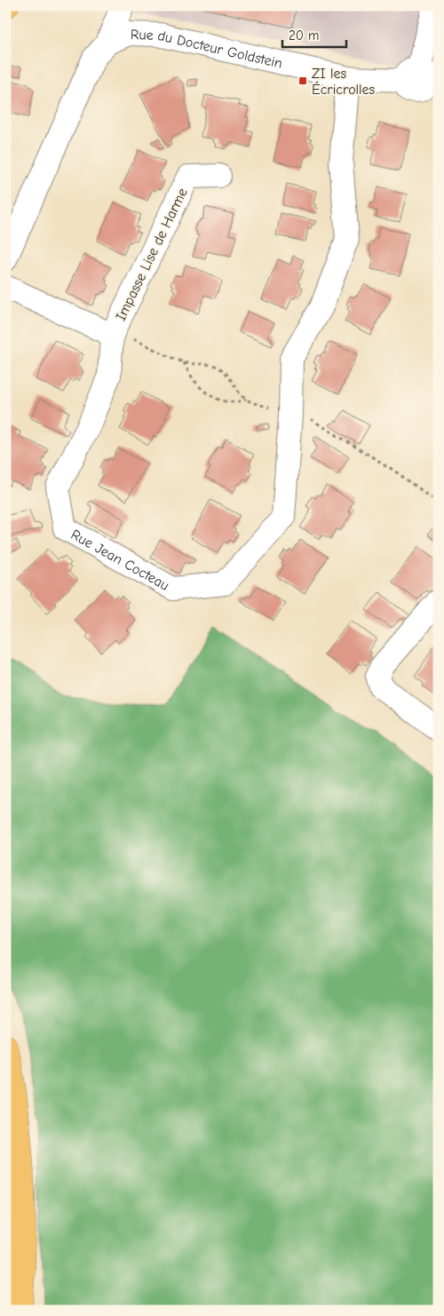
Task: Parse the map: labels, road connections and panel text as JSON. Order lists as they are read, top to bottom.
{
  "streets": {
    "street": ["Rue du Docteur Goldstein", "Impasse Lise de Harme", "Rue Jean Cocteau"]
  },
  "crossings": [
    ["Rue du Docteur Goldstein", "Rue Jean Cocteau"],
    ["Impasse Lise de Harme", "Rue Jean Cocteau"]
  ],
  "places": {
    "transit": ["ZI les Écricrolles"]
  },
  "scale_bar": "20 m"
}
